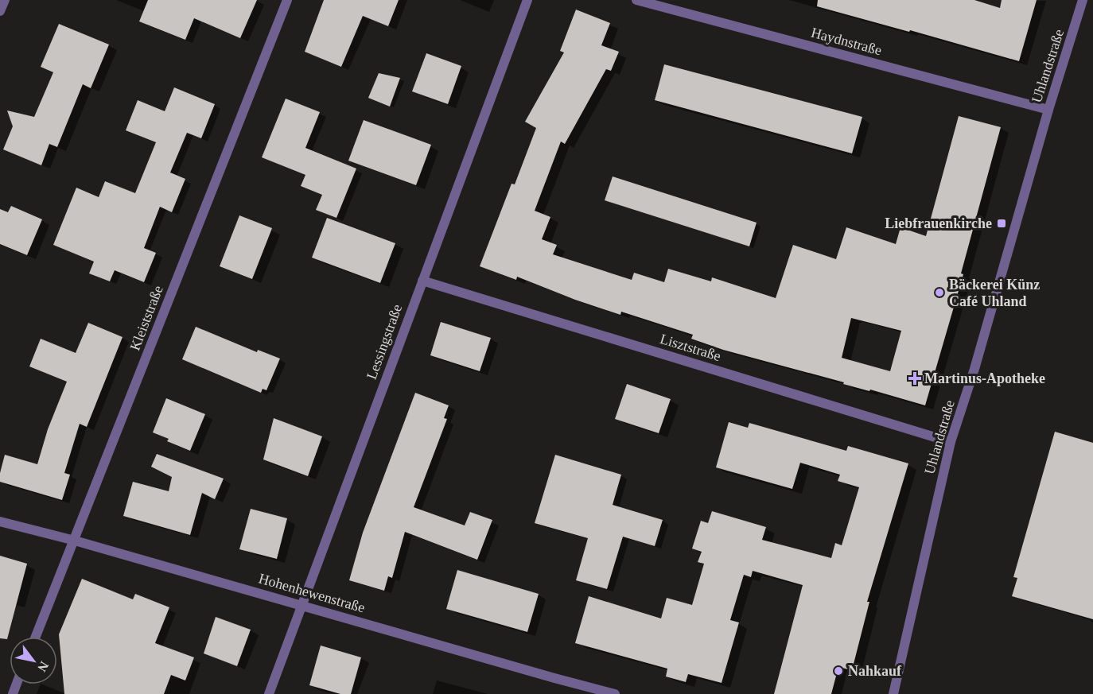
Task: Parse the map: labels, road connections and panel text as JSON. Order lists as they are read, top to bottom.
{
  "streets": {
    "street": [
      "Haydnstraße",
      "Uhlandstraße",
      "Kleiststraße",
      "Lessingstraße",
      "Lisztstraße",
      "Hohenhewenstraße"
    ]
  },
  "crossings": [
    ["Haydnstraße", "Uhlandstraße"],
    ["Uhlandstraße", "Lisztstraße"],
    ["Kleiststraße", "Hohenhewenstraße"],
    ["Lessingstraße", "Lisztstraße"],
    ["Lessingstraße", "Hohenhewenstraße"]
  ],
  "places": {
    "transit": ["Liebfrauenkirche"],
    "other": ["Bäckerei Künz Café Uhland", "Nahkauf"],
    "health": ["Martinus-Apotheke"]
  },
  "north": "bottom right"
}
